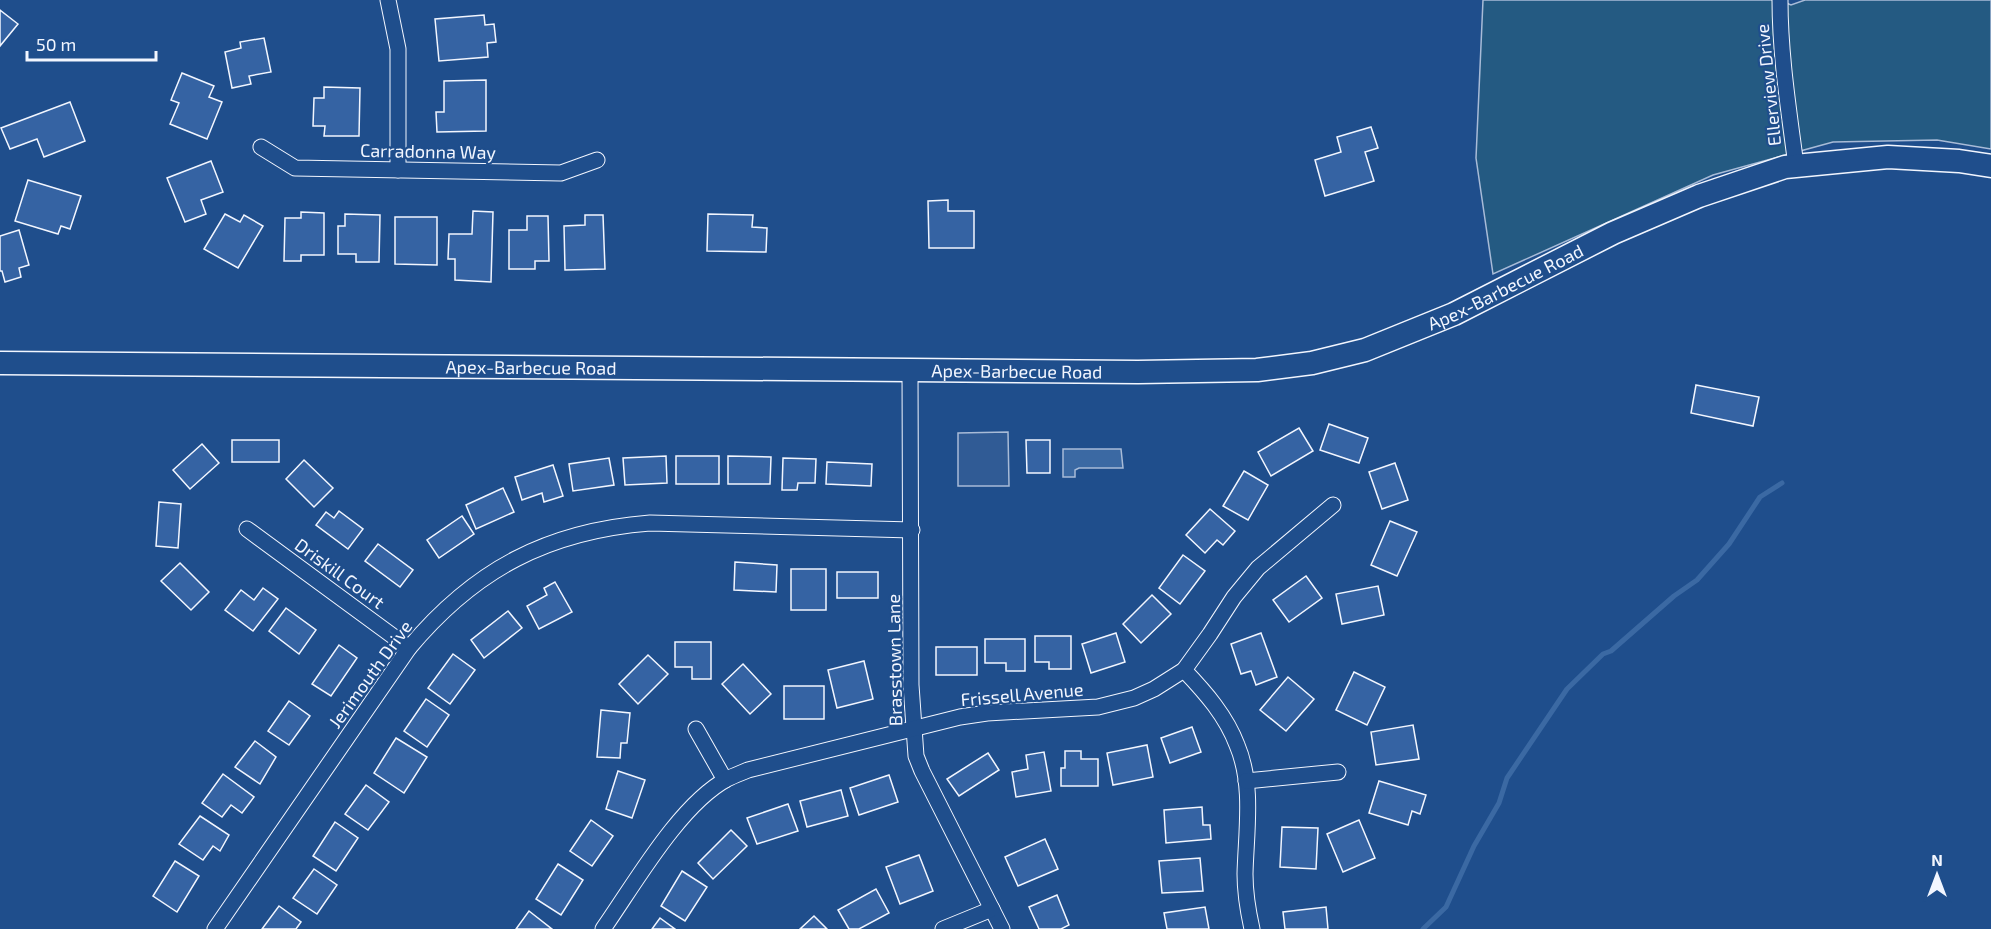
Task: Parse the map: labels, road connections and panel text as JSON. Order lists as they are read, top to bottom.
{
  "streets": {
    "street": [
      "Ellerview Drive",
      "Carradonna Way",
      "Apex-Barbecue Road",
      "Driskill Court",
      "Brasstown Lane",
      "Jerimouth Drive",
      "Frissell Avenue"
    ]
  },
  "crossings": [
    ["Ellerview Drive", "Apex-Barbecue Road"],
    ["Apex-Barbecue Road", "Brasstown Lane"],
    ["Driskill Court", "Jerimouth Drive"],
    ["Brasstown Lane", "Jerimouth Drive"],
    ["Brasstown Lane", "Frissell Avenue"]
  ],
  "scale_bar": "50 m",
  "north": "top"
}
